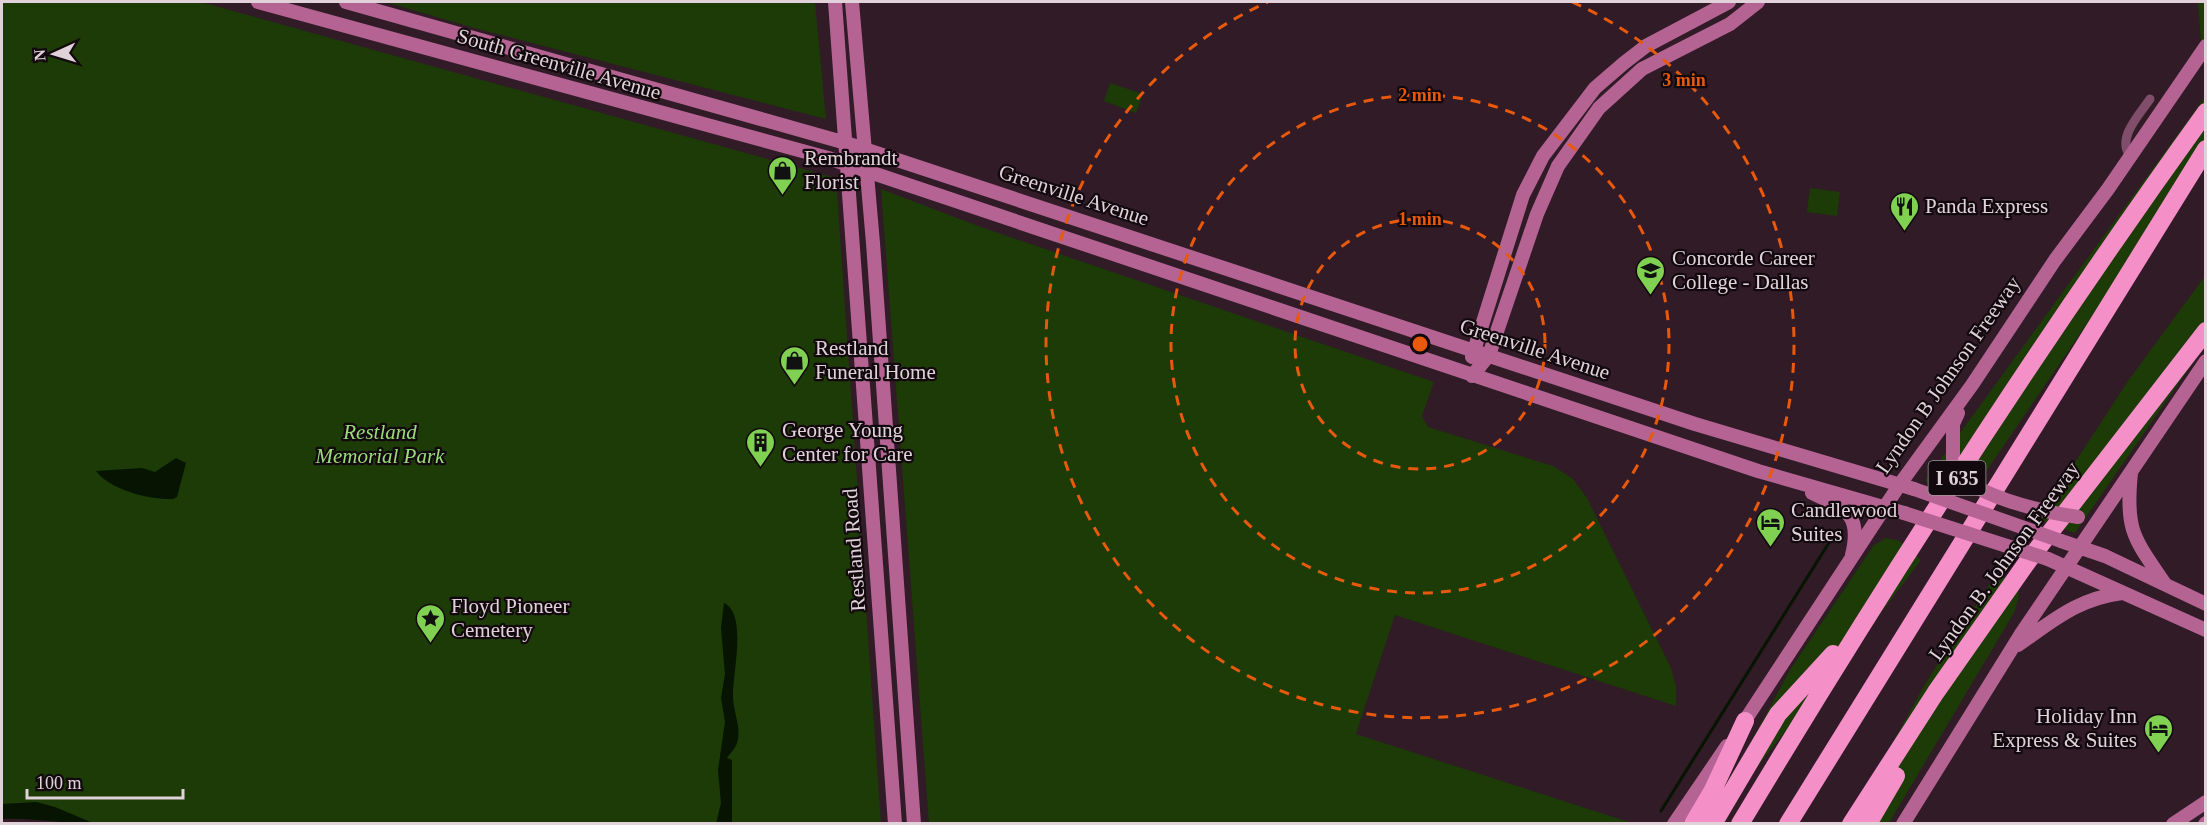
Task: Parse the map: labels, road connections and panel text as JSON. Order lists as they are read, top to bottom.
{
  "streets": {
    "highway": ["I 635", "Lyndon B. Johnson Freeway"],
    "main road": [
      "South Greenville Avenue",
      "Greenville Avenue",
      "Lyndon B Johnson Freeway",
      "Restland Road"
    ]
  },
  "crossings": [
    ["South Greenville Avenue", "Greenville Avenue"],
    ["South Greenville Avenue", "Restland Road"],
    ["Greenville Avenue", "Lyndon B Johnson Freeway"],
    ["Greenville Avenue", "Restland Road"]
  ],
  "parks": ["Restland Memorial Park"],
  "places": {
    "shop": ["Rembrandt Florist", "Restland Funeral Home"],
    "restaurant": ["Panda Express"],
    "school or university": ["Concorde Career College - Dallas"],
    "building": ["George Young Center for Care"],
    "hotel": ["Candlewood Suites", "Holiday Inn Express & Suites"],
    "place": ["Floyd Pioneer Cemetery"]
  },
  "scale_bar": "100 m",
  "north": "left",
  "rings": ["3 min", "2 min", "1 min"]
}
